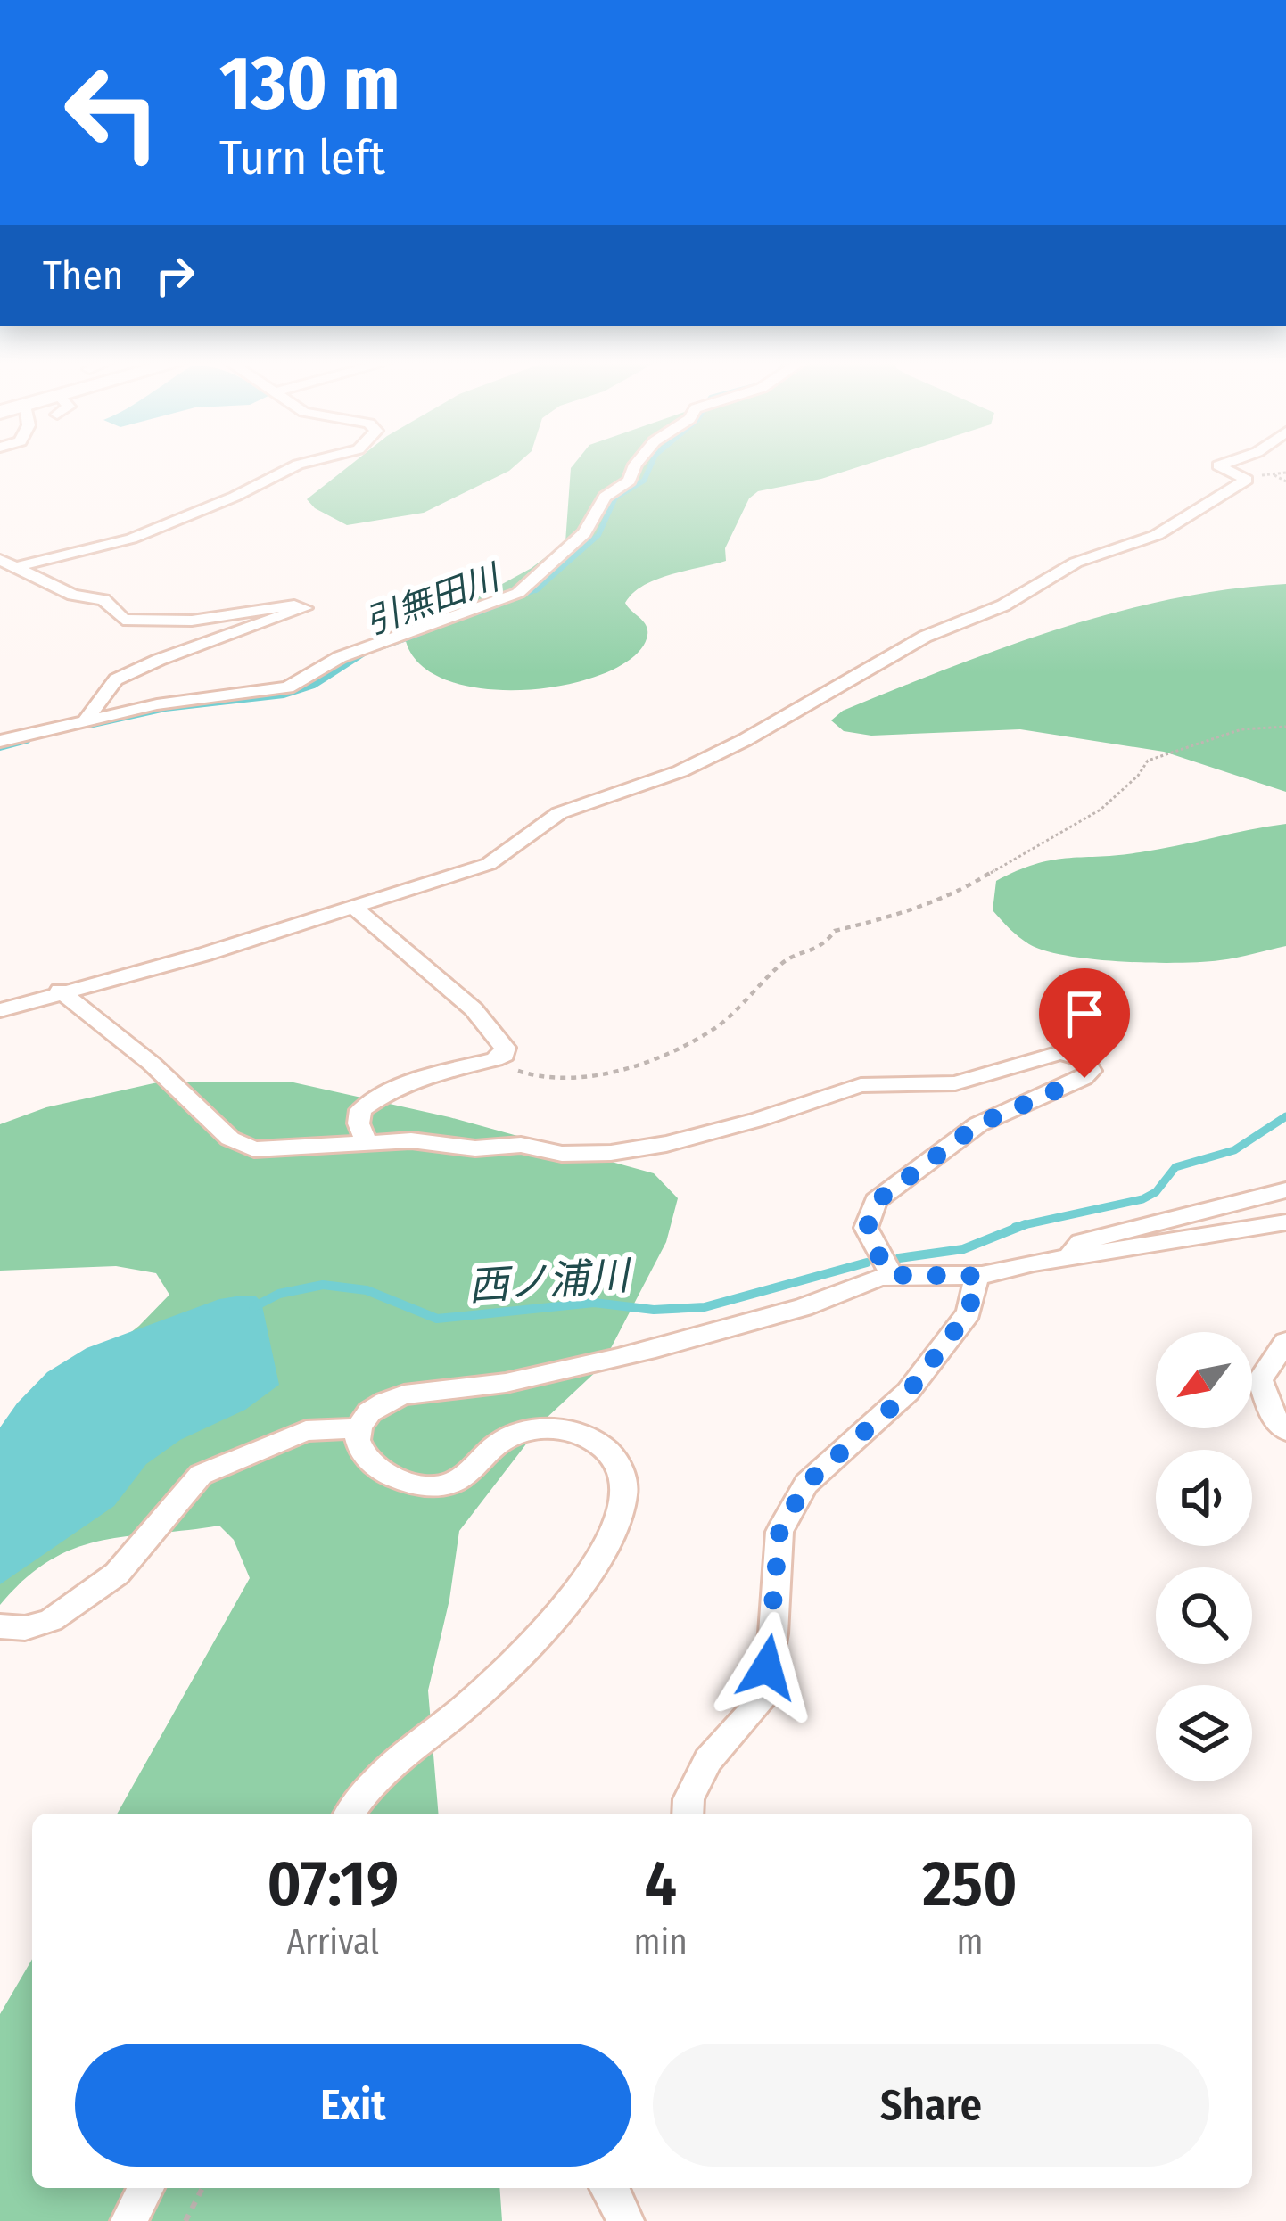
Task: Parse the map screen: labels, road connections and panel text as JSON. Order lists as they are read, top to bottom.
{
  "water": ["引無田川", "西ノ浦川"],
  "north": "bottom left",
  "page": {
    "turn": ["130 m", "Turn left"],
    "then": "Then",
    "eta": [
      "07:19",
      "Arrival",
      "4",
      "min",
      "250",
      "m"
    ],
    "buttons": ["Exit", "Share"]
  }
}
